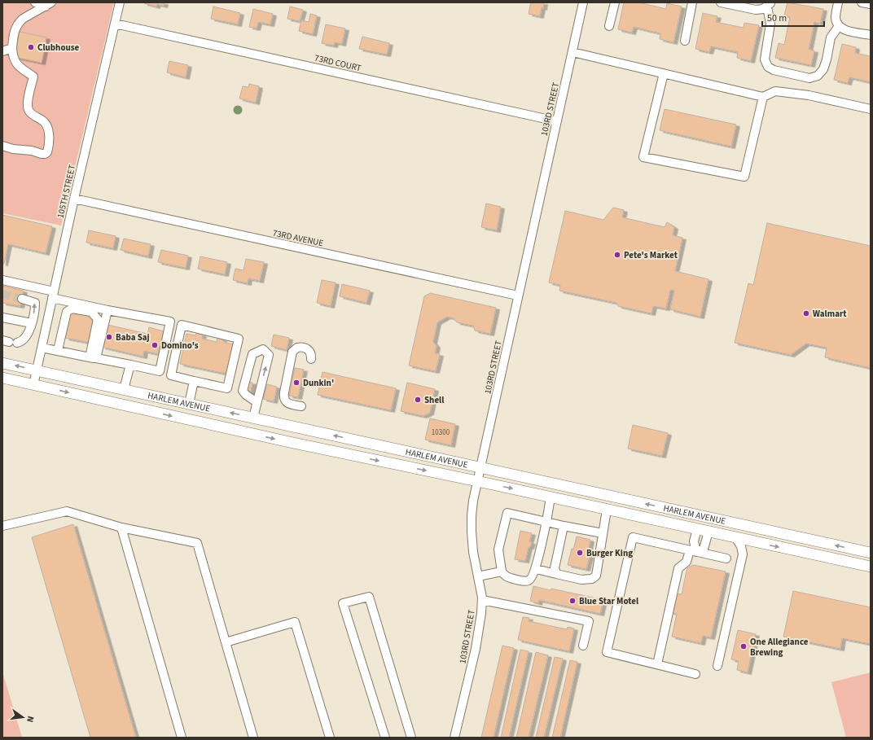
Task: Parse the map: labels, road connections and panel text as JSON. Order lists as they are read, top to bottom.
{
  "streets": {
    "main road": ["HARLEM AVENUE"],
    "street": [
      "73RD COURT",
      "103RD STREET",
      "105TH STREET",
      "73RD AVENUE"
    ]
  },
  "crossings": [
    ["73RD COURT", "103RD STREET"],
    ["73RD COURT", "105TH STREET"],
    ["103RD STREET", "73RD AVENUE"],
    ["103RD STREET", "HARLEM AVENUE"],
    ["105TH STREET", "73RD AVENUE"],
    ["105TH STREET", "HARLEM AVENUE"]
  ],
  "places": [
    "Clubhouse",
    "Pete's Market",
    "Walmart",
    "Baba Saj",
    "Domino's",
    "Dunkin'",
    "Shell",
    "Burger King",
    "Blue Star Motel",
    "One Allegiance Brewing"
  ],
  "house_numbers": ["10300"],
  "scale_bar": "50 m",
  "north": "right"
}
